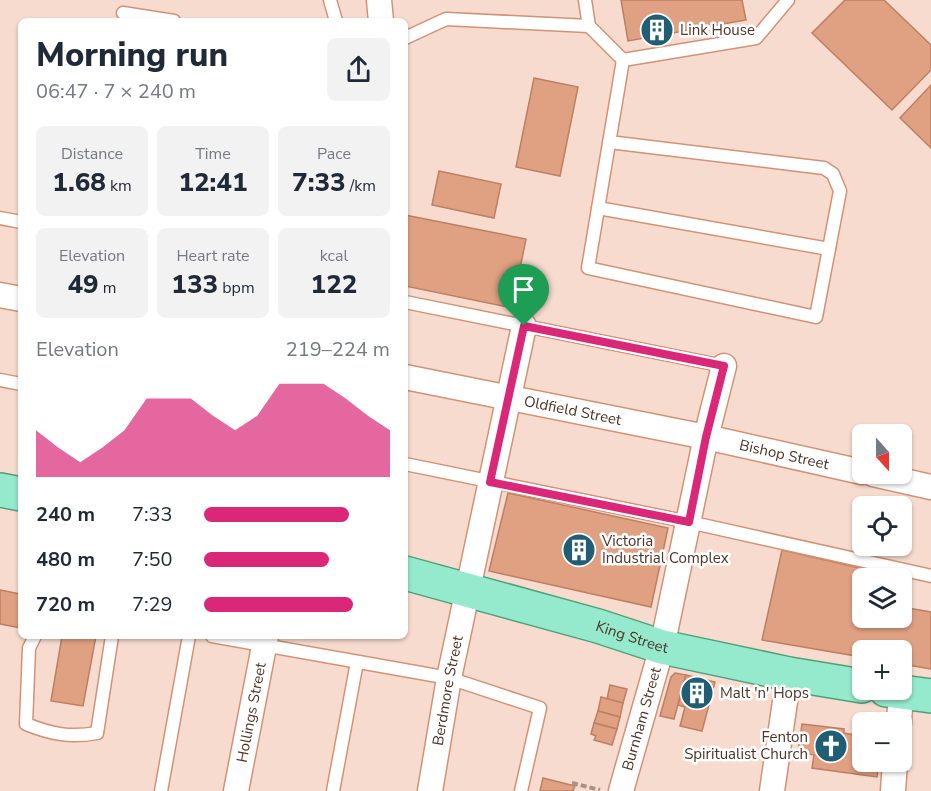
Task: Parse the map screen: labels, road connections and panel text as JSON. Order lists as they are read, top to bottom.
{
  "streets": {
    "main road": ["King Street"],
    "street": [
      "Oldfield Street",
      "Bishop Street",
      "Berdmore Street",
      "Hollings Street",
      "Burnham Street"
    ]
  },
  "crossings": [
    ["Oldfield Street", "Bishop Street"],
    ["Oldfield Street", "Berdmore Street"],
    ["Oldfield Street", "Burnham Street"],
    ["Bishop Street", "Burnham Street"],
    ["King Street", "Berdmore Street"],
    ["King Street", "Burnham Street"]
  ],
  "places": {
    "building": ["Link House", "Victoria Industrial Complex", "Malt 'n' Hops"],
    "church": ["Fenton Spiritualist Church"]
  },
  "north": "bottom",
  "page": {
    "heading": ["Morning run", "06:47 · 7 × 240 m"],
    "stats": [
      ["Distance", "1.68 km"],
      ["Time", "12:41"],
      ["Pace", "7:33 /km"],
      ["Elevation", "49 m"],
      ["Heart rate", "133 bpm"],
      ["kcal", "122"]
    ],
    "chart": ["Elevation", "219–224 m"],
    "map_buttons": ["+", "−"],
    "list": [
      {
        "name": "240 m",
        "note": "7:33"
      },
      {
        "name": "480 m",
        "note": "7:50"
      },
      {
        "name": "720 m",
        "note": "7:29"
      }
    ]
  }
}
